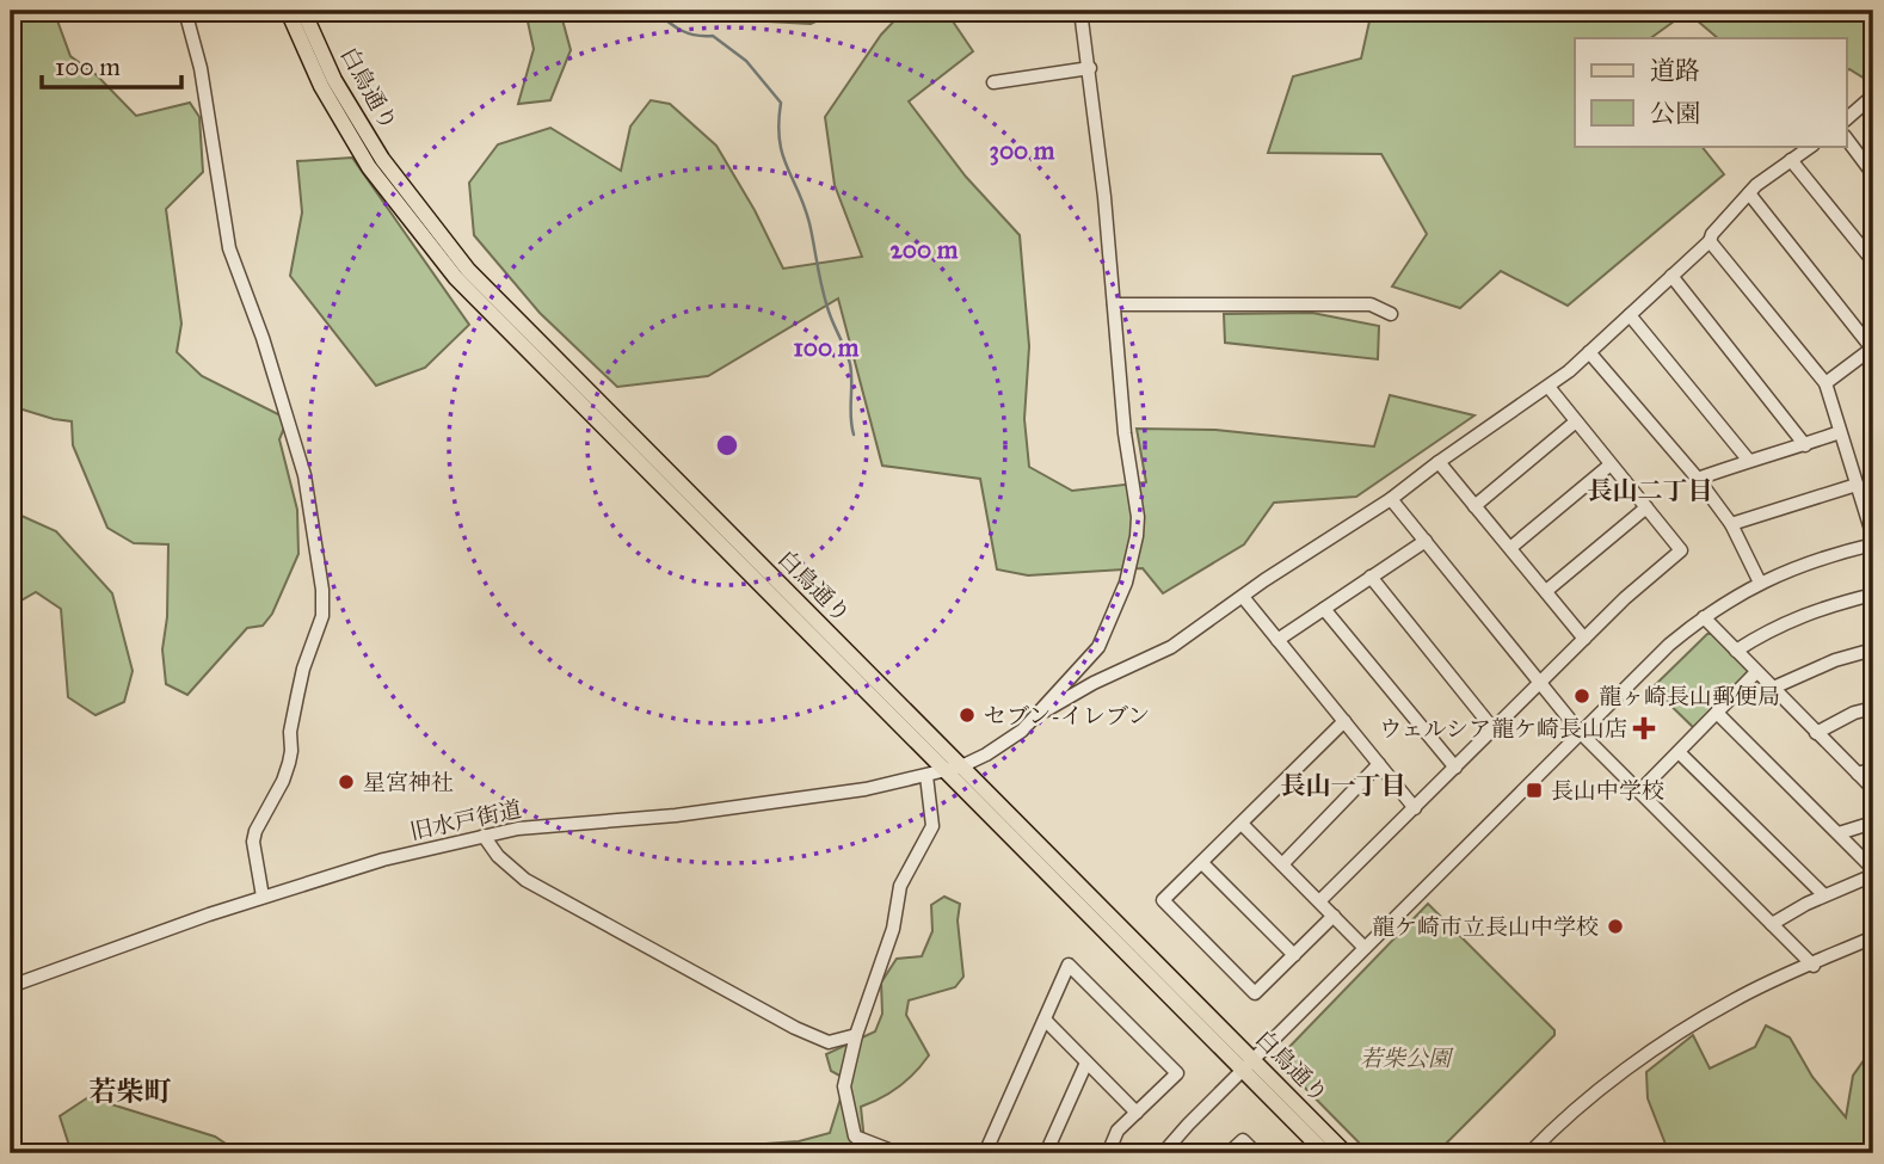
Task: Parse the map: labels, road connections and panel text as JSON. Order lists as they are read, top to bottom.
{
  "streets": {
    "main road": ["白鳥通り"],
    "street": ["旧水戸街道"]
  },
  "crossings": [
    ["白鳥通り", "旧水戸街道"]
  ],
  "districts": ["長山二丁目", "長山一丁目", "若柴町"],
  "parks": ["若柴公園"],
  "places": {
    "other": [
      "龍ヶ崎長山郵便局",
      "セブン-イレブン",
      "星宮神社",
      "龍ケ崎市立長山中学校"
    ],
    "health": ["ウェルシア龍ケ崎長山店"],
    "transit": ["長山中学校"]
  },
  "legend": ["道路", "公園"],
  "scale_bar": "100 m",
  "rings": ["300 m", "200 m", "100 m"]
}
